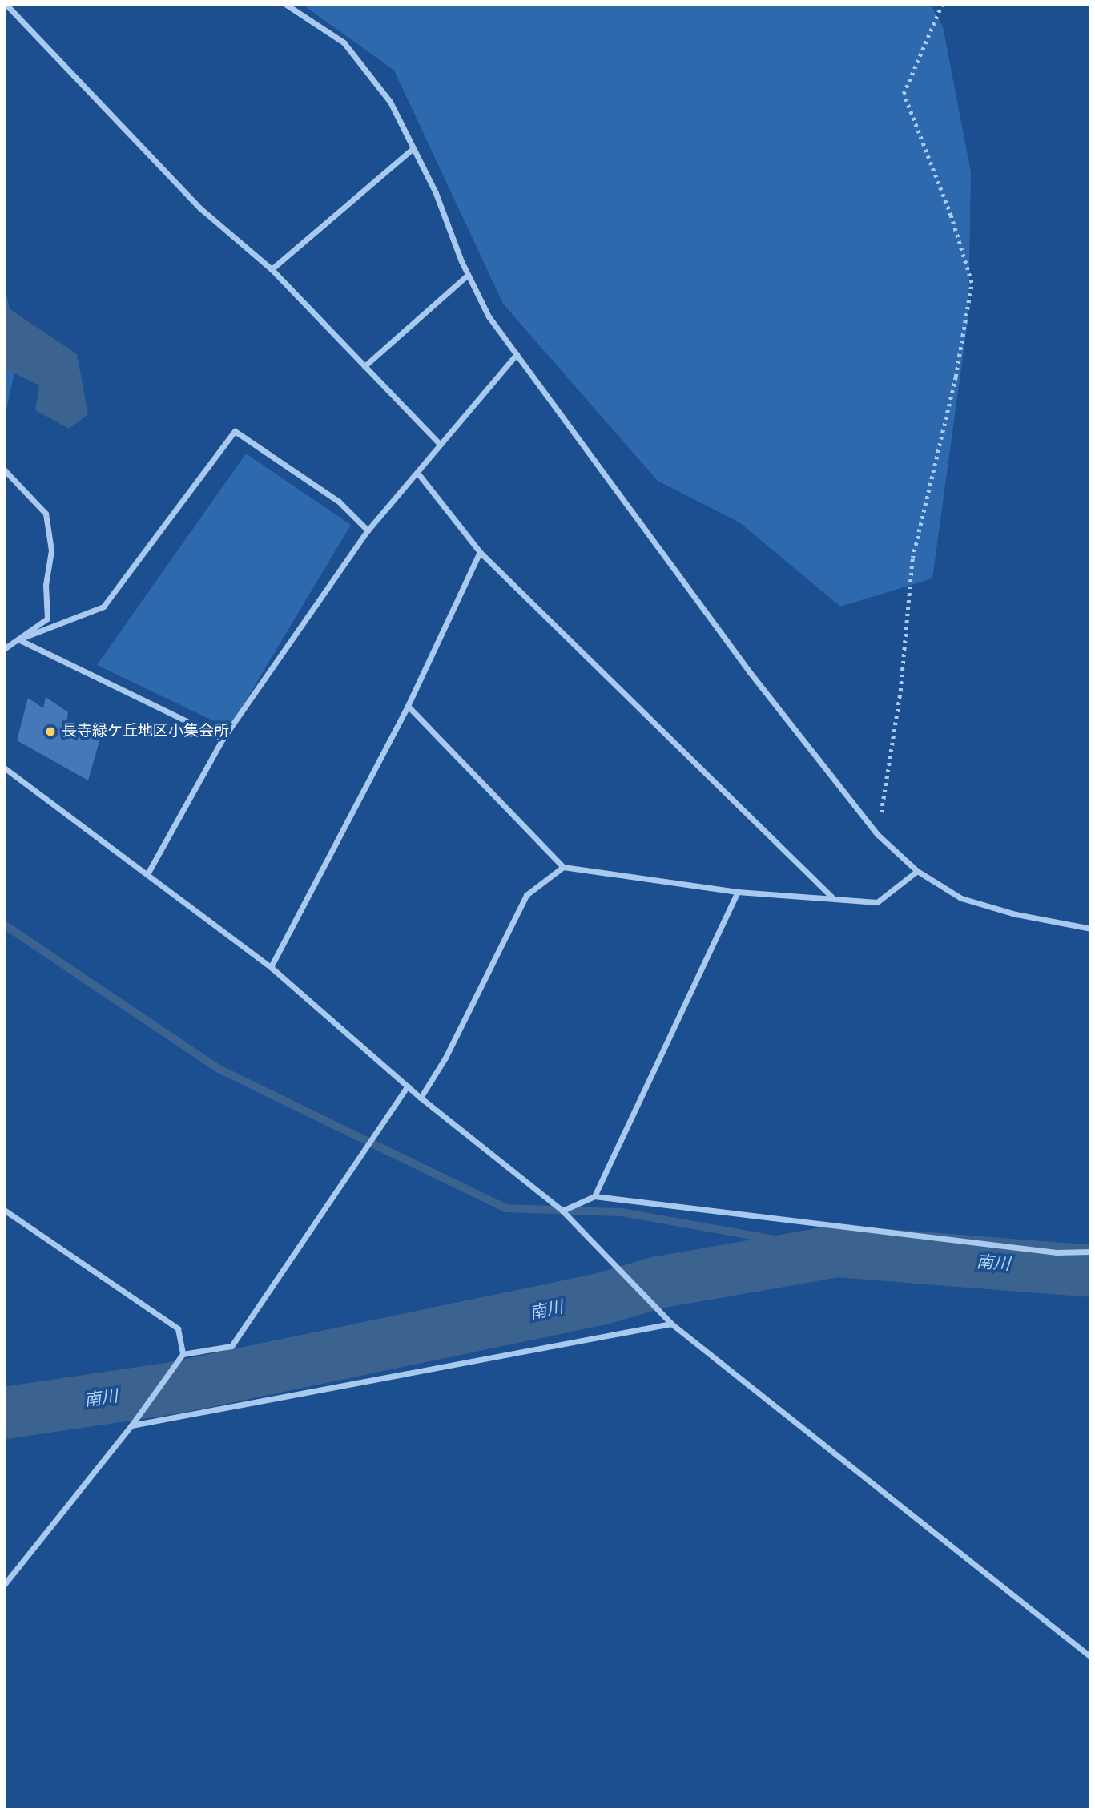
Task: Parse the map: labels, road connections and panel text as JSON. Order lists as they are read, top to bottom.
{
  "water": ["南川"],
  "places": ["長寺緑ケ丘地区小集会所"]
}
